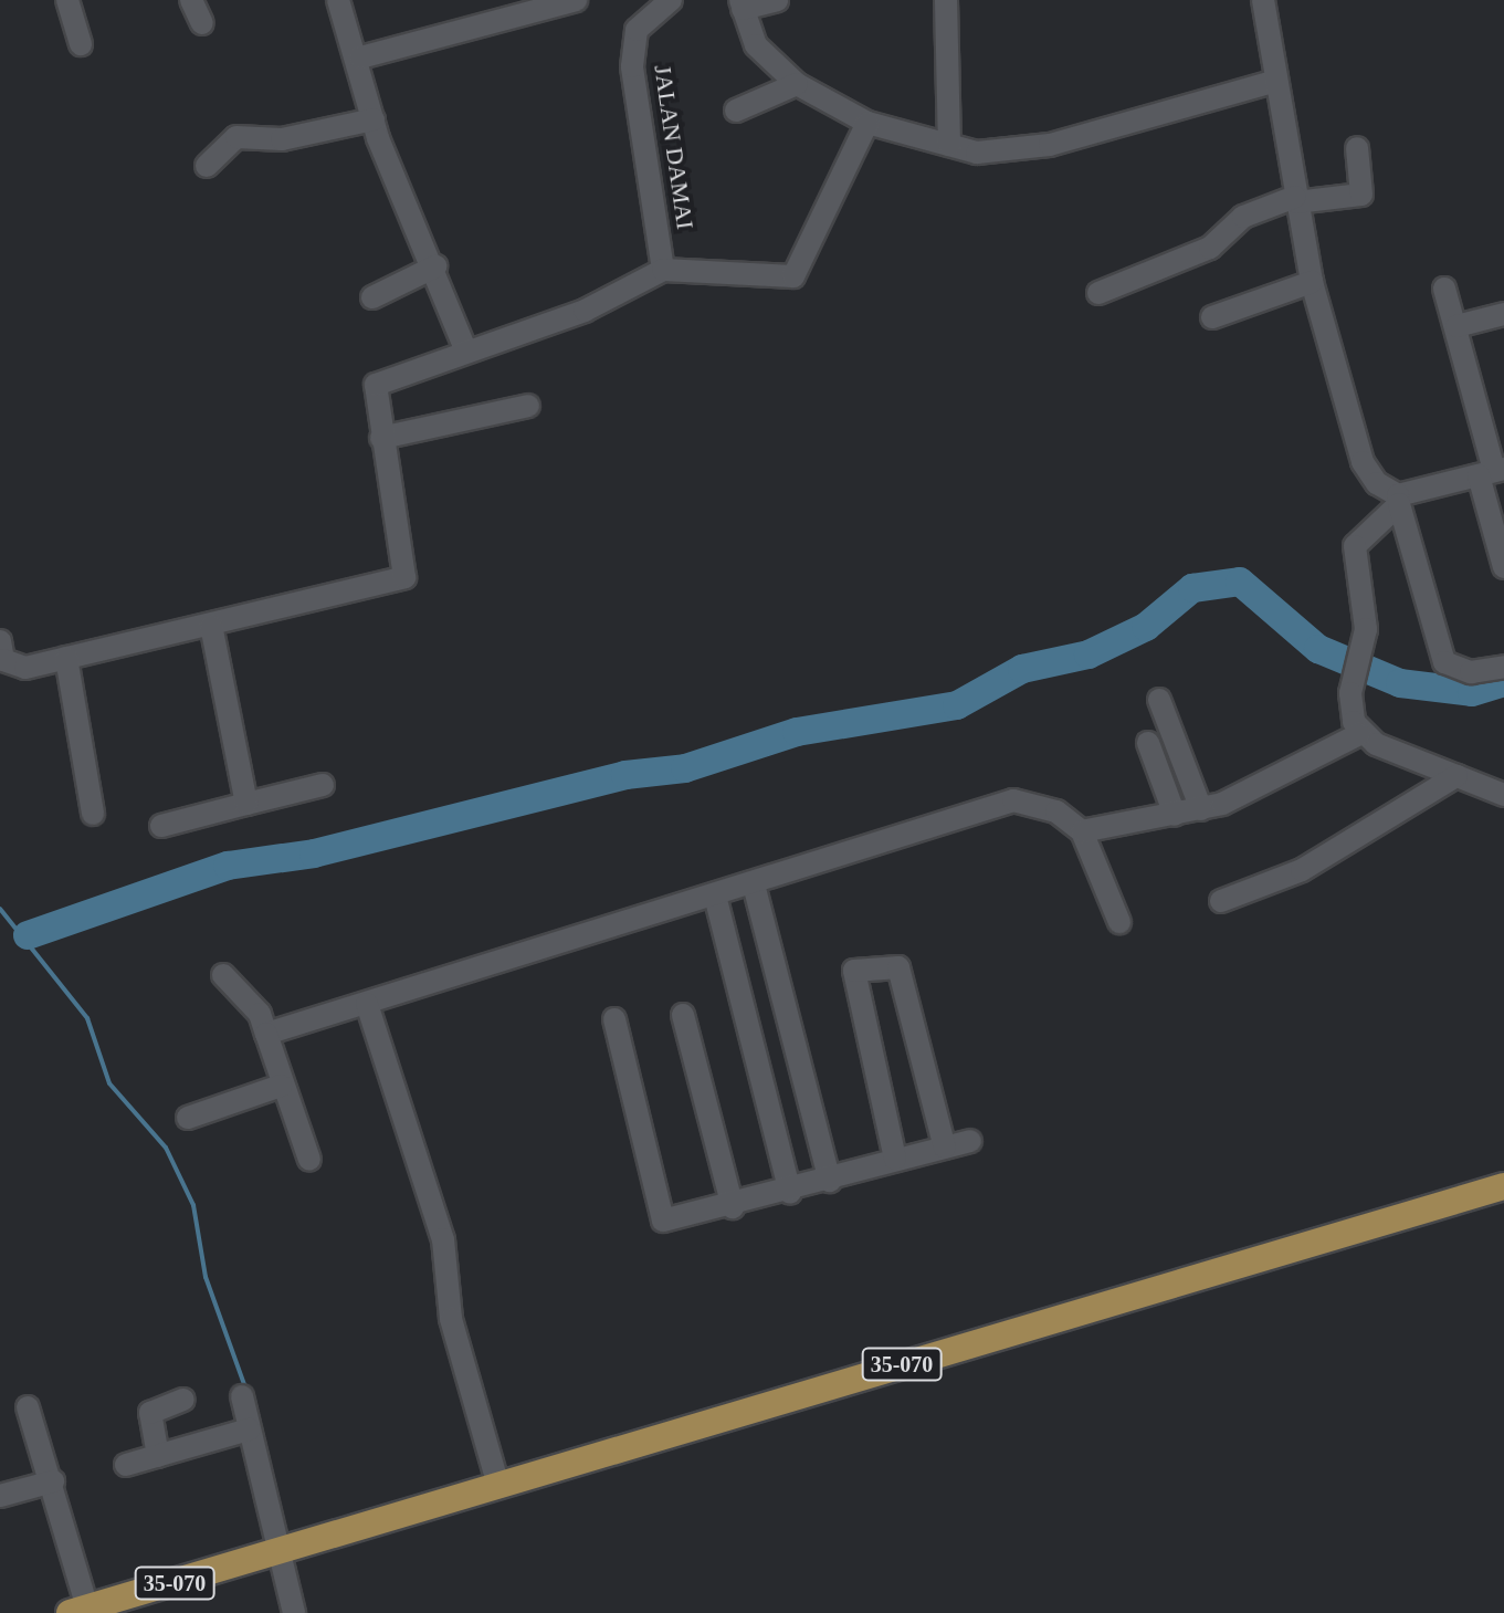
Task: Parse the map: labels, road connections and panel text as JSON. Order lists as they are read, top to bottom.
{
  "streets": {
    "main road": ["35-070"],
    "street": ["JALAN DAMAI"]
  }
}
